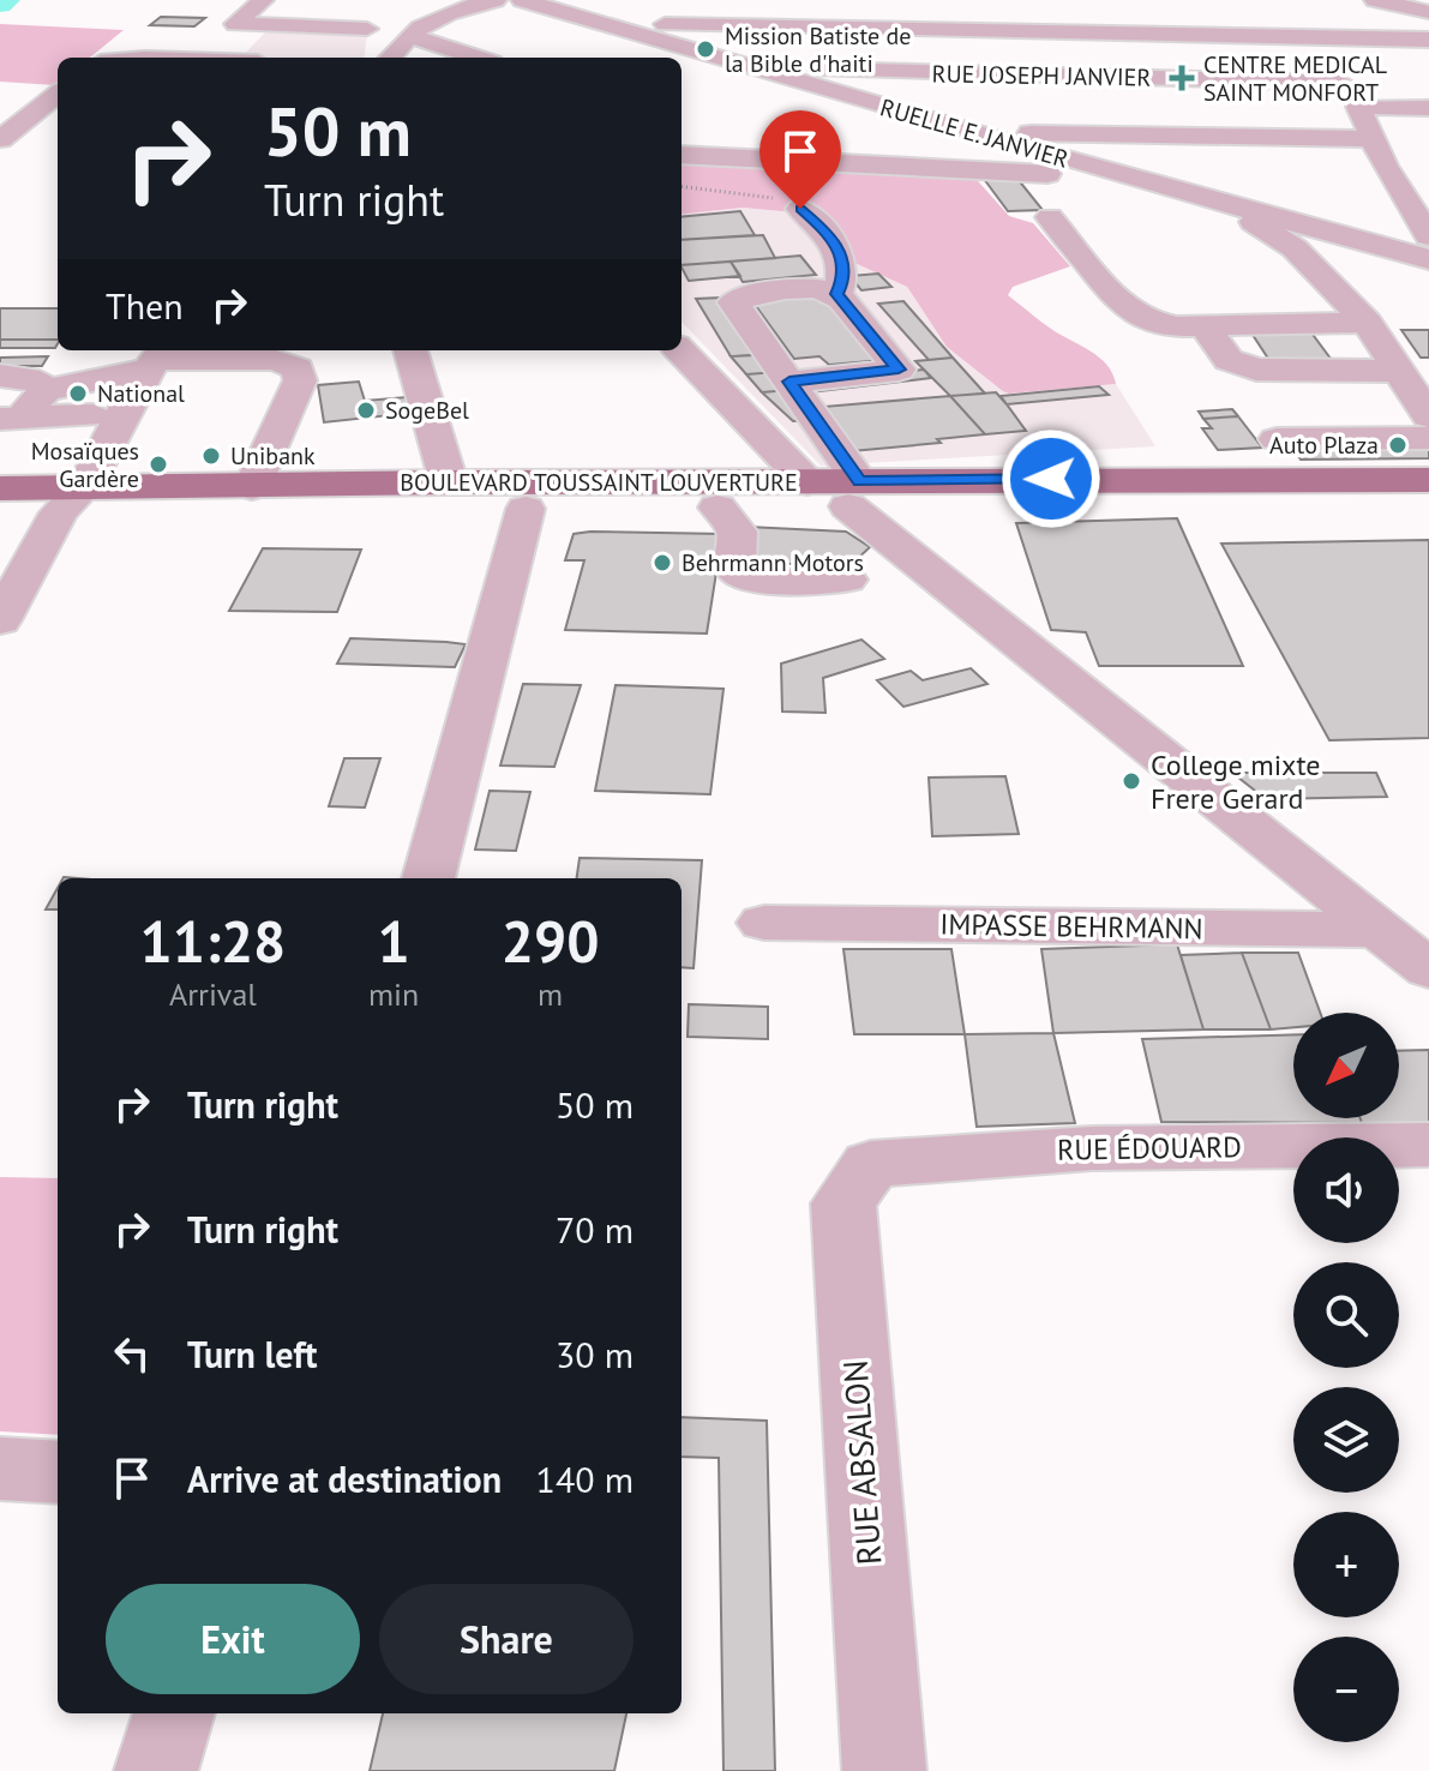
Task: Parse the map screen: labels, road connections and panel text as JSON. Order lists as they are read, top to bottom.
{
  "streets": {
    "main road": ["BOULEVARD TOUSSAINT LOUVERTURE"],
    "street": [
      "RUE JOSEPH JANVIER",
      "RUELLE E. JANVIER",
      "IMPASSE BEHRMANN",
      "RUE ÉDOUARD",
      "RUE ABSALON"
    ]
  },
  "crossings": [
    ["RUE JOSEPH JANVIER", "RUELLE E. JANVIER"],
    ["RUE ÉDOUARD", "RUE ABSALON"]
  ],
  "places": {
    "other": [
      "Mission Batiste de la Bible d'haiti",
      "National",
      "SogeBel",
      "Auto Plaza",
      "Unibank",
      "Mosaïques Gardère",
      "Behrmann Motors",
      "College mixte Frere Gerard"
    ],
    "health": ["CENTRE MEDICAL SAINT MONFORT"]
  },
  "north": "bottom left",
  "page": {
    "turn": ["50 m", "Turn right"],
    "then": "Then",
    "eta": [
      "11:28",
      "Arrival",
      "1",
      "min",
      "290",
      "m"
    ],
    "map_buttons": ["+", "−"],
    "list": [
      {
        "name": "Turn right",
        "value": "50 m"
      },
      {
        "name": "Turn right",
        "value": "70 m"
      },
      {
        "name": "Turn left",
        "value": "30 m"
      },
      {
        "name": "Arrive at destination",
        "value": "140 m"
      }
    ],
    "buttons": ["Exit", "Share"]
  }
}
